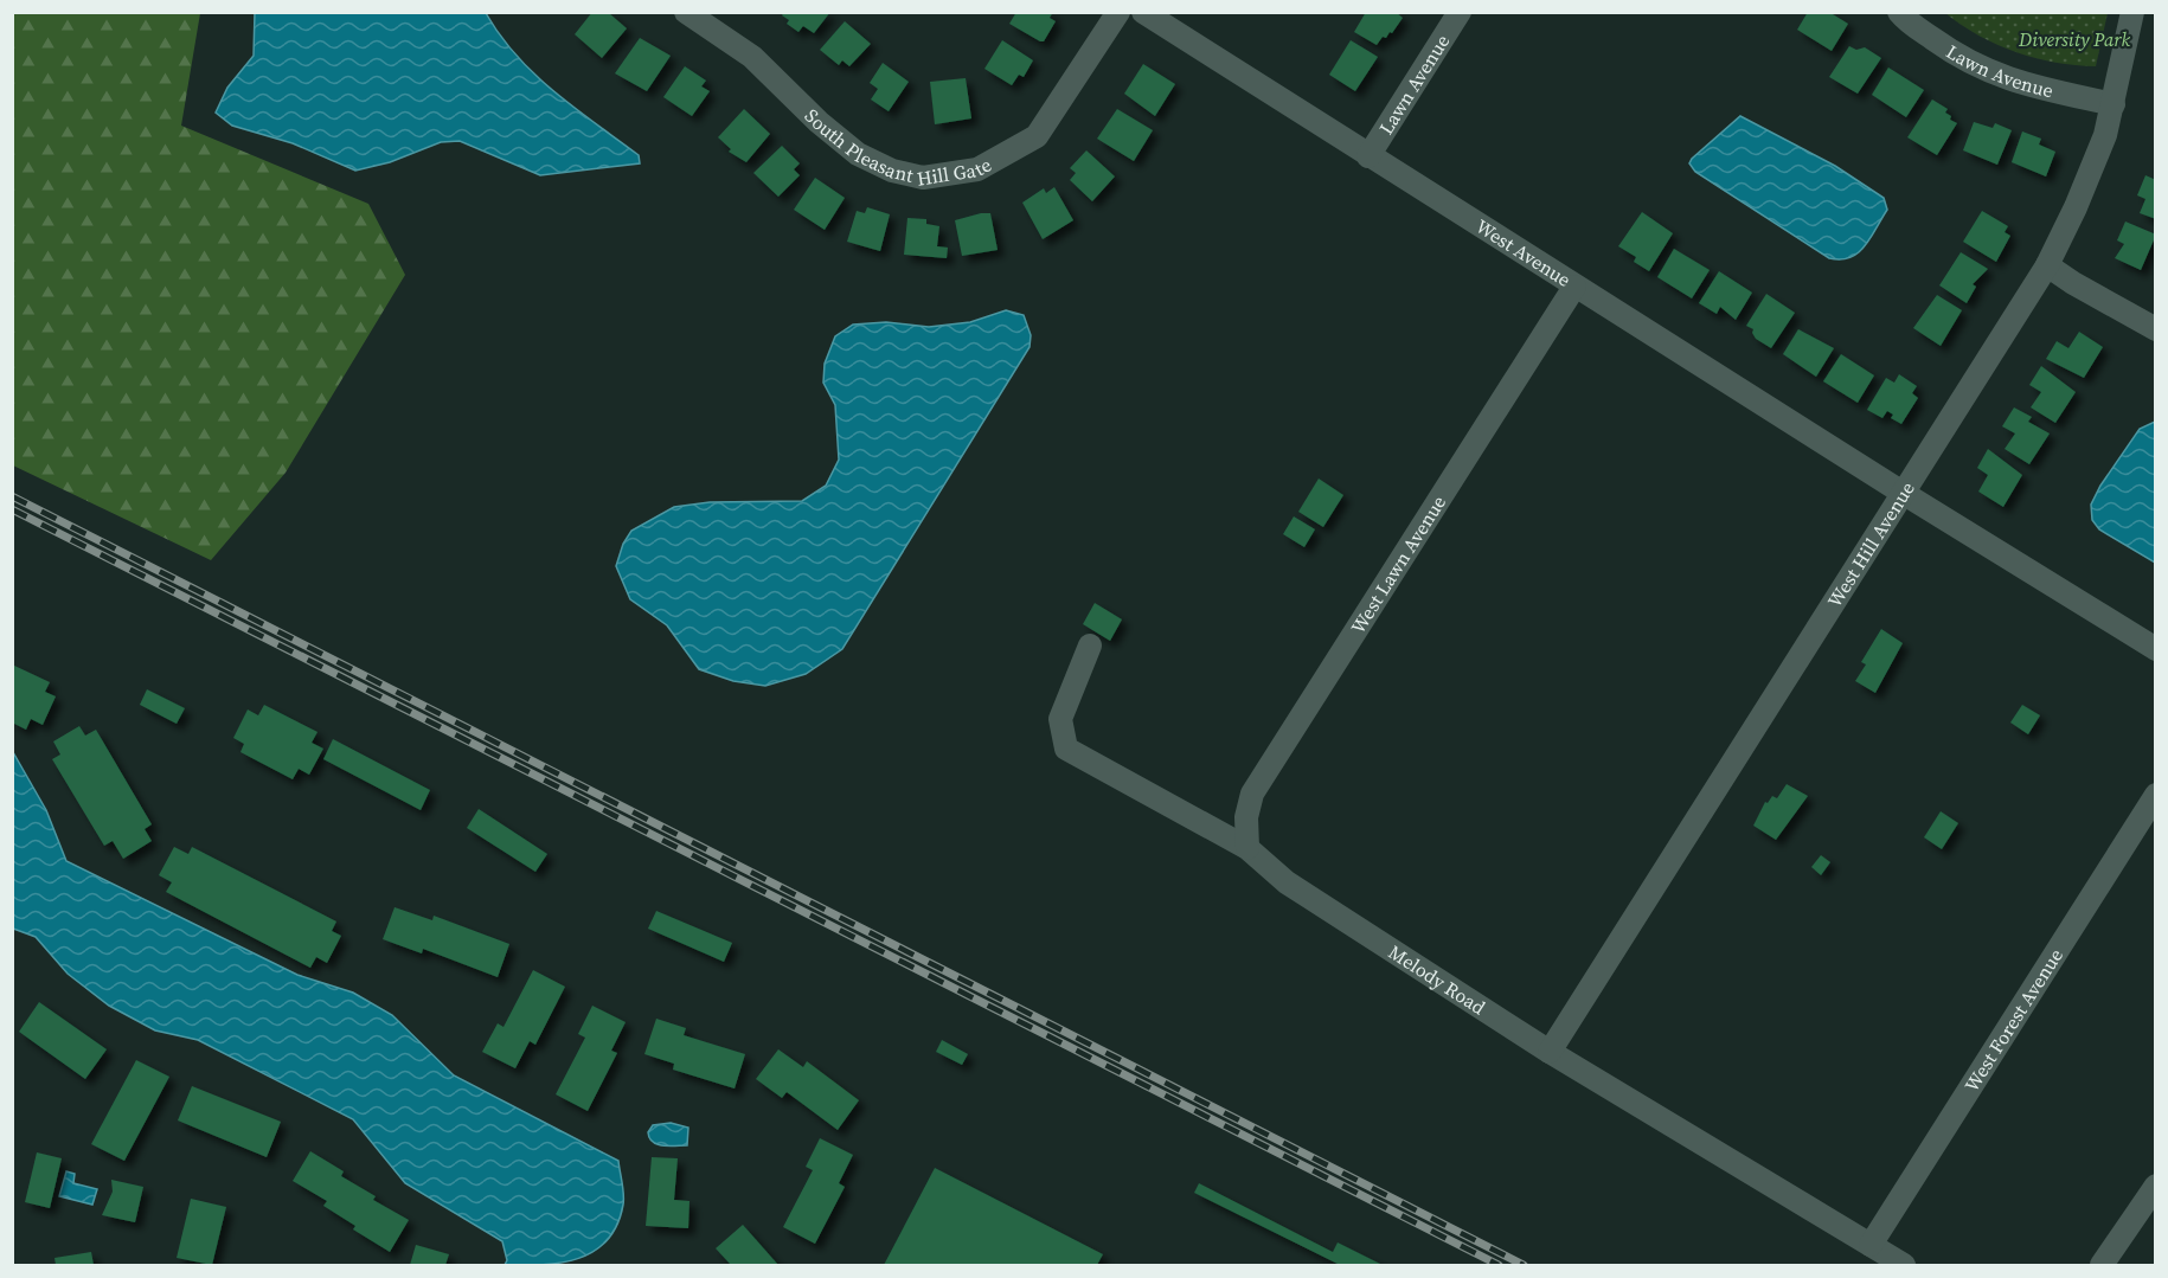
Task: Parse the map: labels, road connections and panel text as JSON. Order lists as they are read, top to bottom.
{
  "streets": {
    "street": [
      "Lawn Avenue",
      "South Pleasant Hill Gate",
      "West Avenue",
      "West Hill Avenue",
      "West Lawn Avenue",
      "Melody Road",
      "West Forest Avenue"
    ]
  },
  "crossings": [
    ["Lawn Avenue", "West Avenue"],
    ["Lawn Avenue", "West Hill Avenue"],
    ["West Avenue", "West Hill Avenue"],
    ["West Avenue", "West Lawn Avenue"],
    ["West Hill Avenue", "Melody Road"],
    ["West Lawn Avenue", "Melody Road"],
    ["Melody Road", "West Forest Avenue"]
  ],
  "parks": ["Diversity Park"]
}
